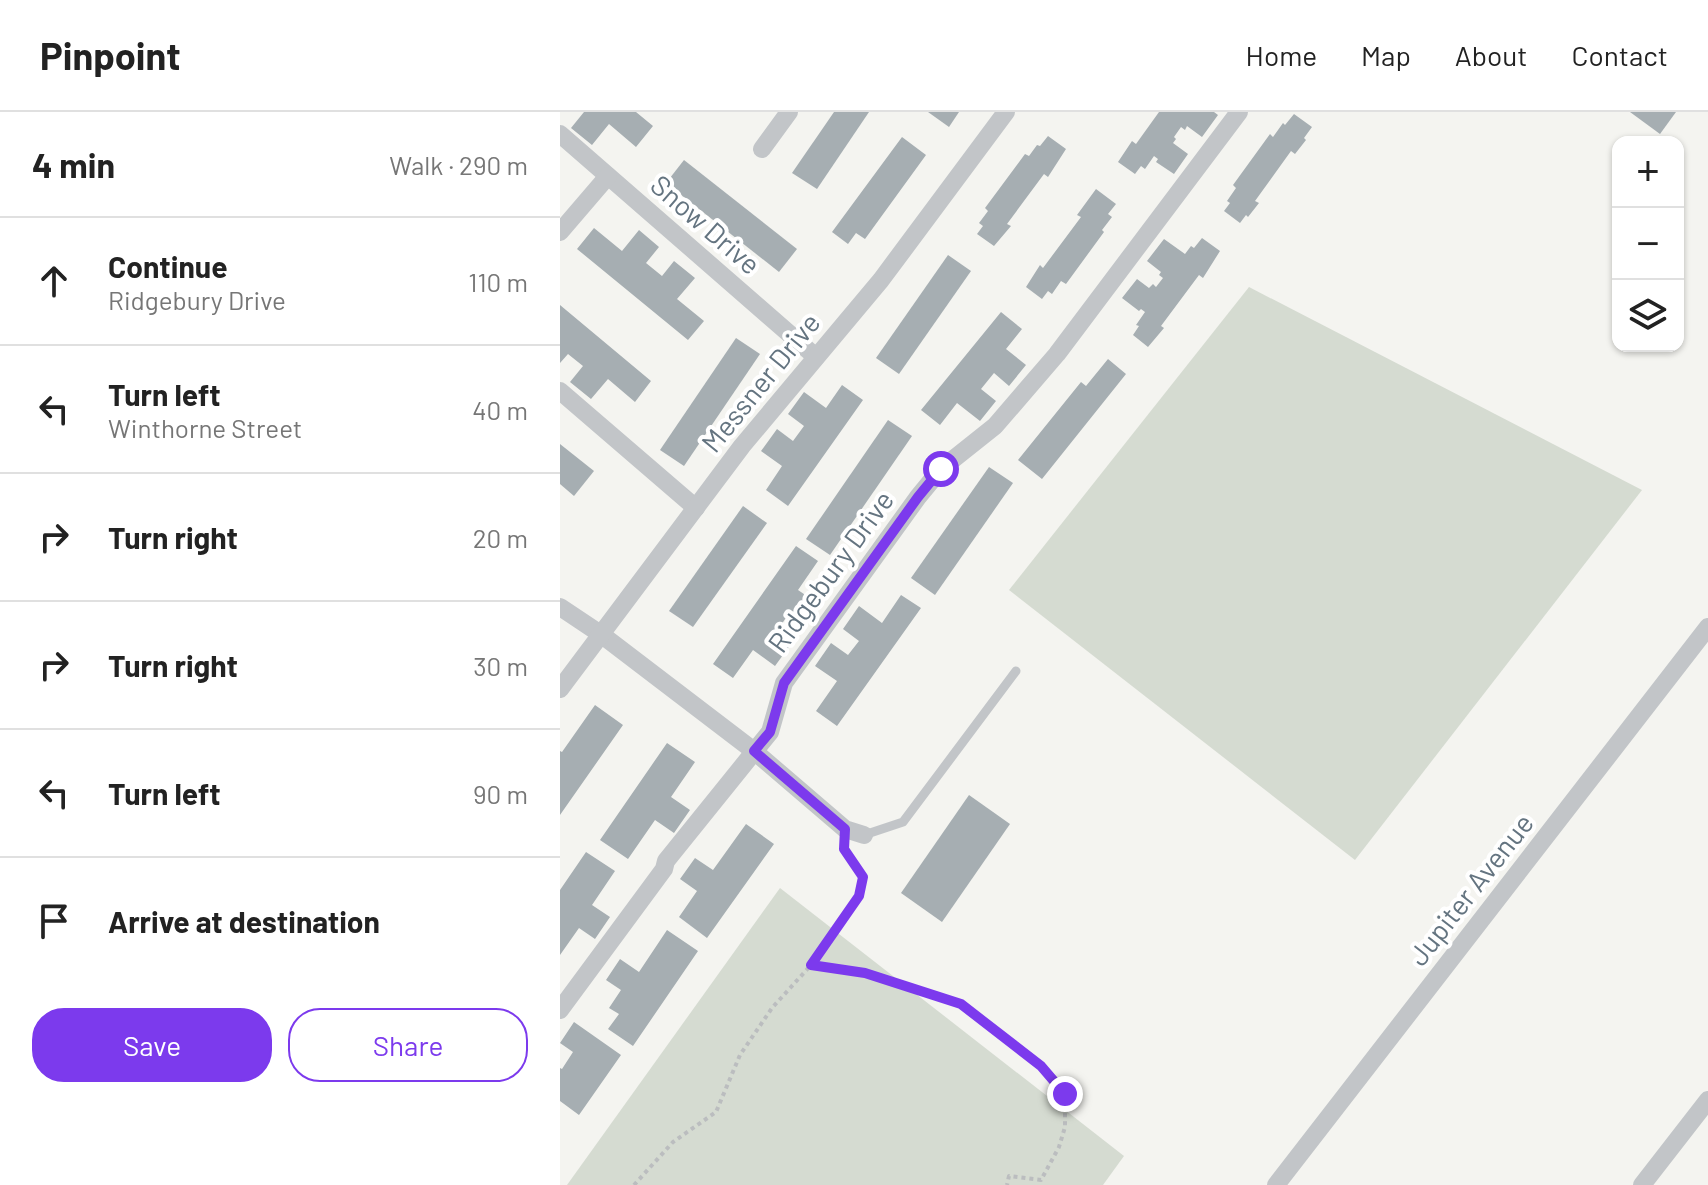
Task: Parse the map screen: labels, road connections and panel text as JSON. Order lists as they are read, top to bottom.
{
  "streets": {
    "street": [
      "Snow Drive",
      "Messner Drive",
      "Ridgebury Drive",
      "Jupiter Avenue"
    ]
  },
  "crossings": [
    ["Snow Drive", "Messner Drive"]
  ],
  "page": {
    "header": "Pinpoint",
    "nav": [
      "Home",
      "Map",
      "About",
      "Contact"
    ],
    "heading": ["4 min", "Walk · 290 m"],
    "map_buttons": ["+", "−"],
    "list": [
      ["Continue", "Ridgebury Drive", "110 m"],
      ["Turn left", "Winthorne Street", "40 m"],
      ["Turn right", "20 m"],
      ["Turn right", "30 m"],
      ["Turn left", "90 m"],
      "Arrive at destination"
    ],
    "buttons": ["Save", "Share"]
  }
}
